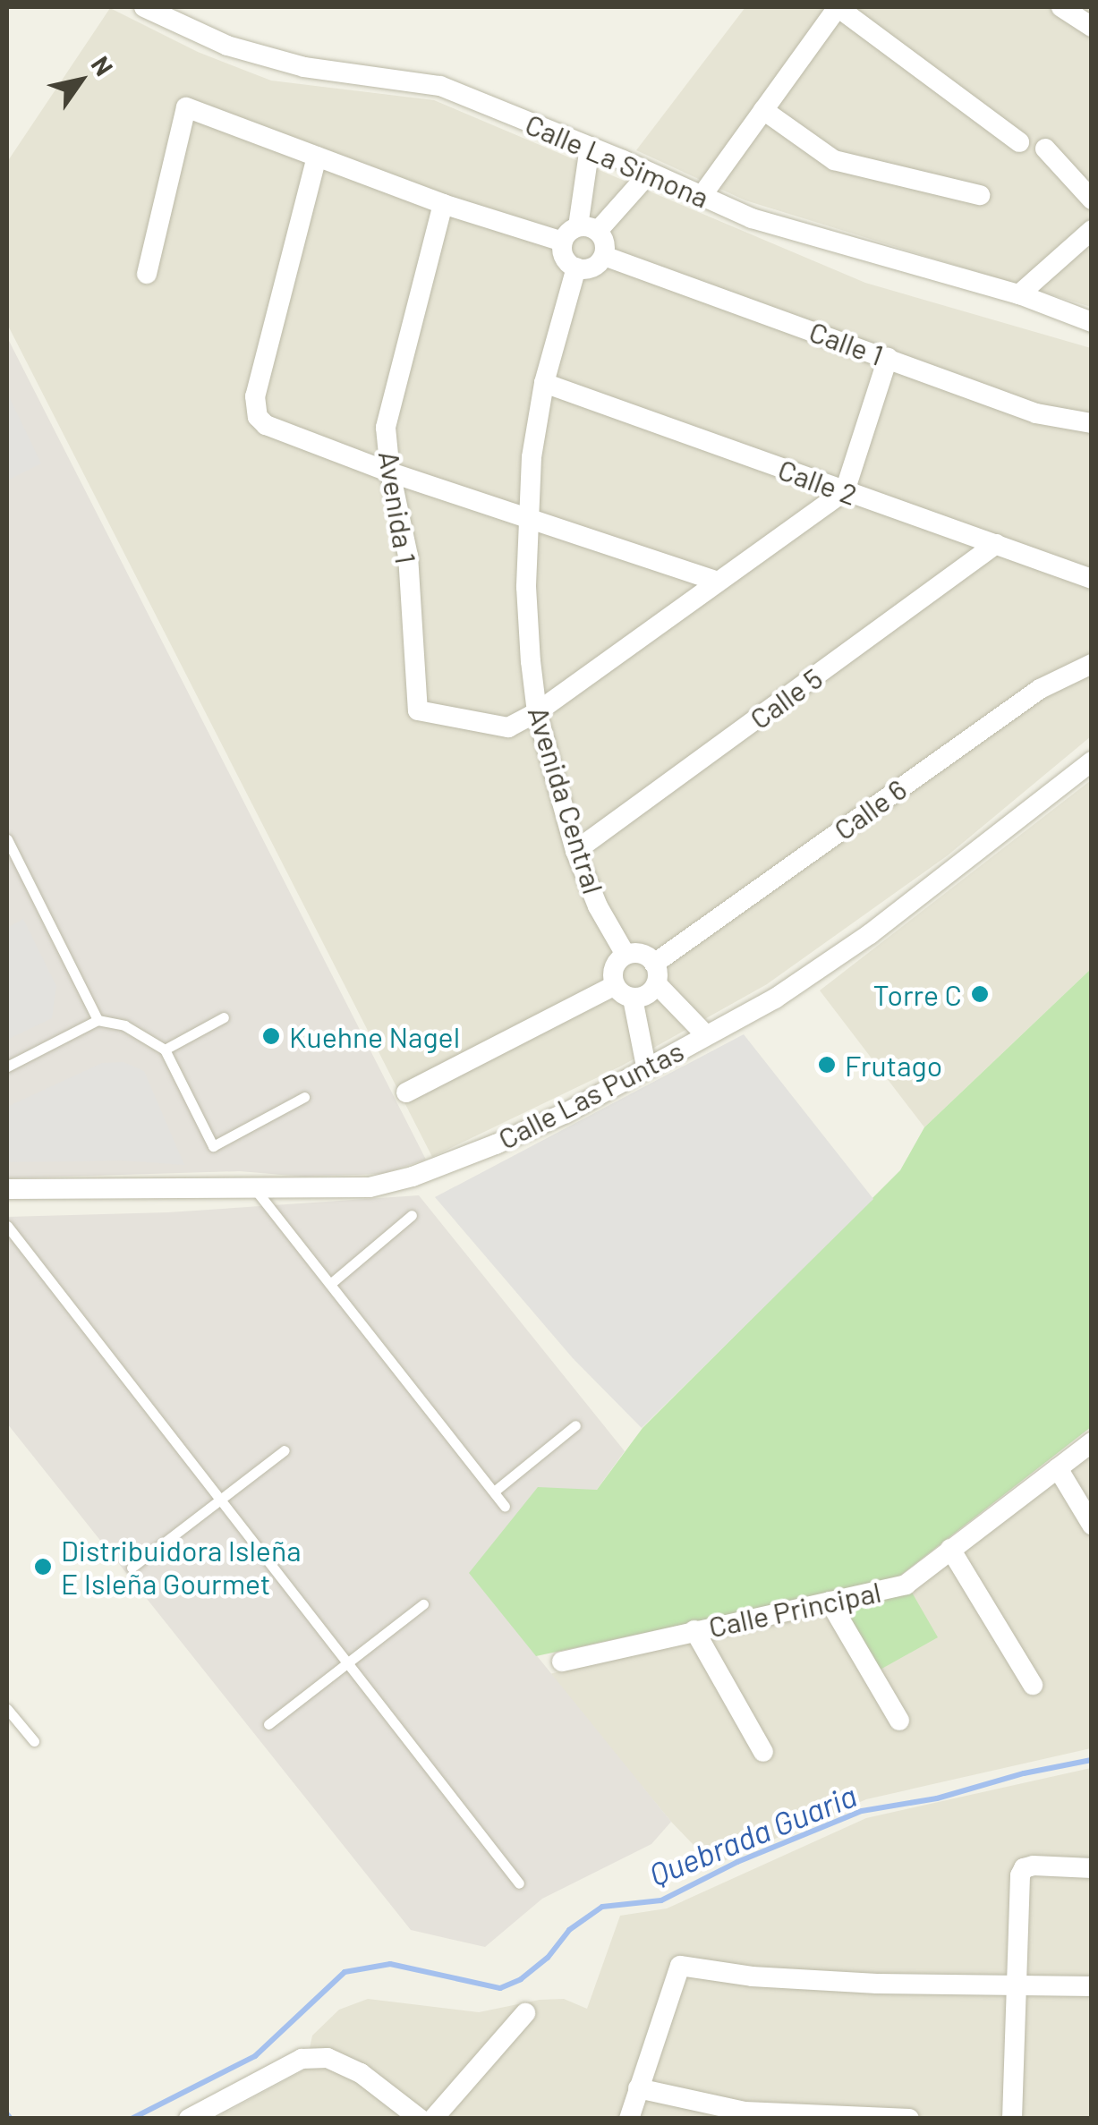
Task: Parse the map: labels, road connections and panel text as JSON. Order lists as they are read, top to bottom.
{
  "streets": {
    "street": [
      "Calle La Simona",
      "Calle 1",
      "Calle 2",
      "Avenida 1",
      "Calle 5",
      "Avenida Central",
      "Calle 6",
      "Calle Las Puntas",
      "Calle Principal"
    ]
  },
  "crossings": [
    ["Calle 2", "Calle 5"],
    ["Calle 2", "Avenida Central"],
    ["Avenida 1", "Avenida Central"],
    ["Calle 5", "Avenida Central"],
    ["Avenida Central", "Calle 6"]
  ],
  "water": ["Quebrada Guaria"],
  "places": [
    "Torre C",
    "Kuehne Nagel",
    "Frutago",
    "Distribuidora Isleña E Isleña Gourmet"
  ],
  "north": "top right"
}
